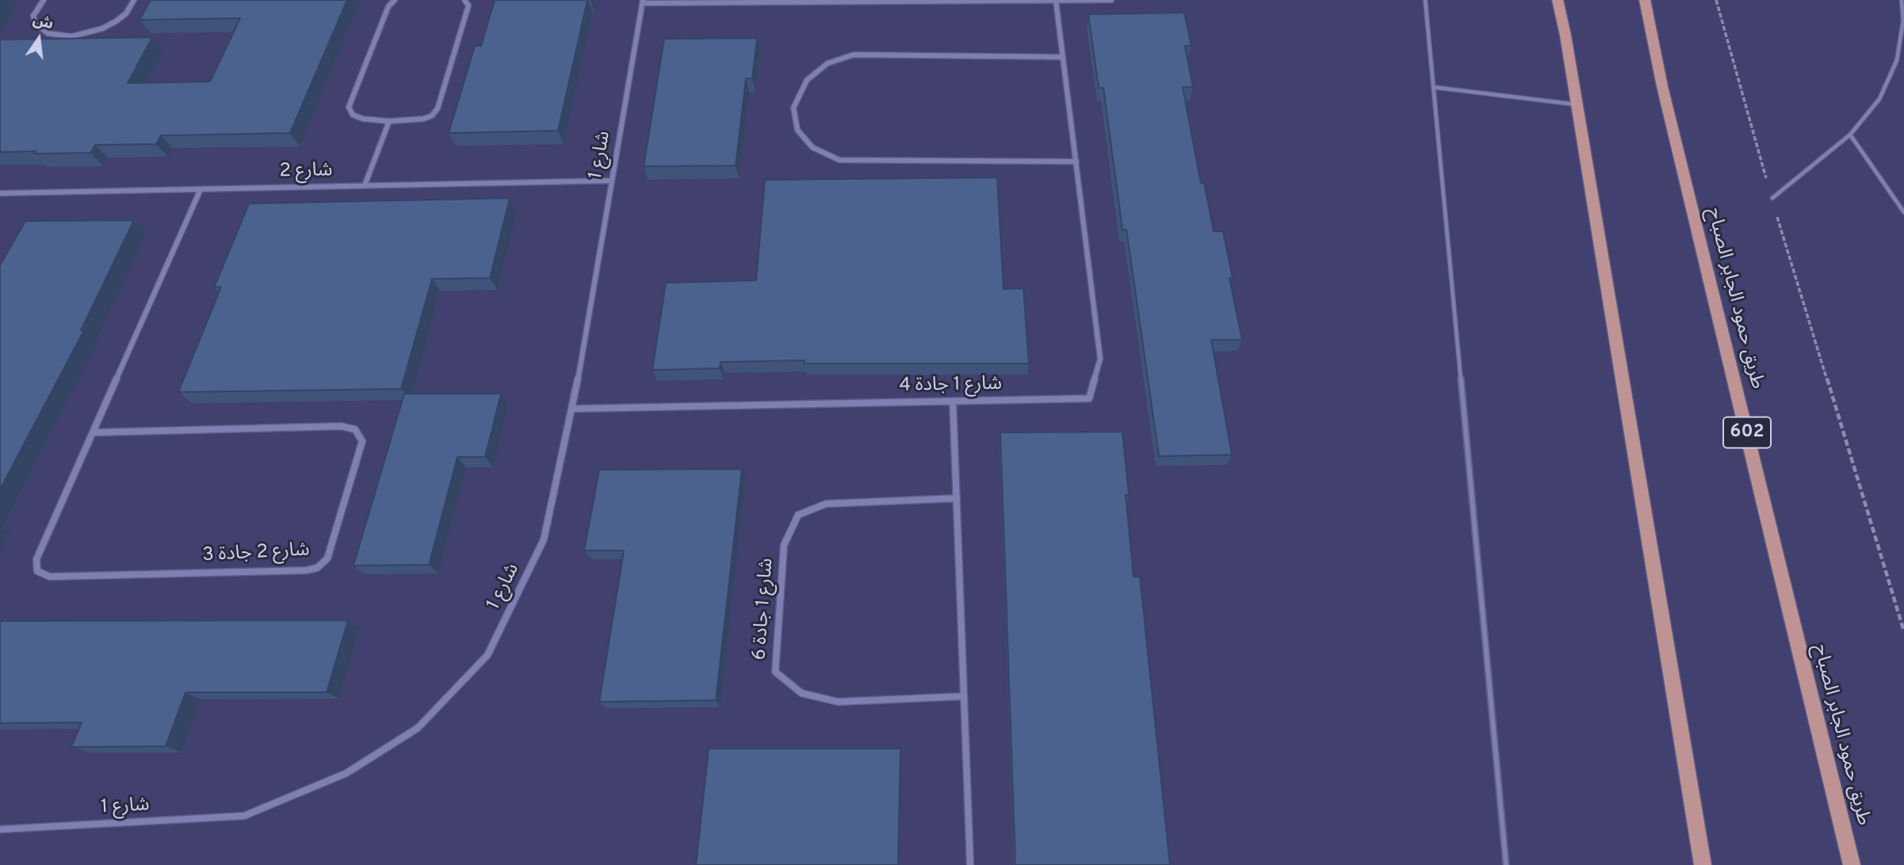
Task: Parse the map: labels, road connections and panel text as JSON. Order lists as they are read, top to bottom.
{
  "streets": {
    "main road": ["طريق حمود الجابر الصباح", "602"],
    "street": [
      "شارع 1",
      "شارع 2",
      "شارع 1 جادة 4",
      "شارع 2 جادة 3",
      "شارع 1 جادة 6"
    ]
  },
  "crossings": [
    ["شارع 1", "شارع 2"],
    ["شارع 1", "شارع 1 جادة 4"],
    ["شارع 2", "شارع 2 جادة 3"]
  ],
  "north": "top"
}
